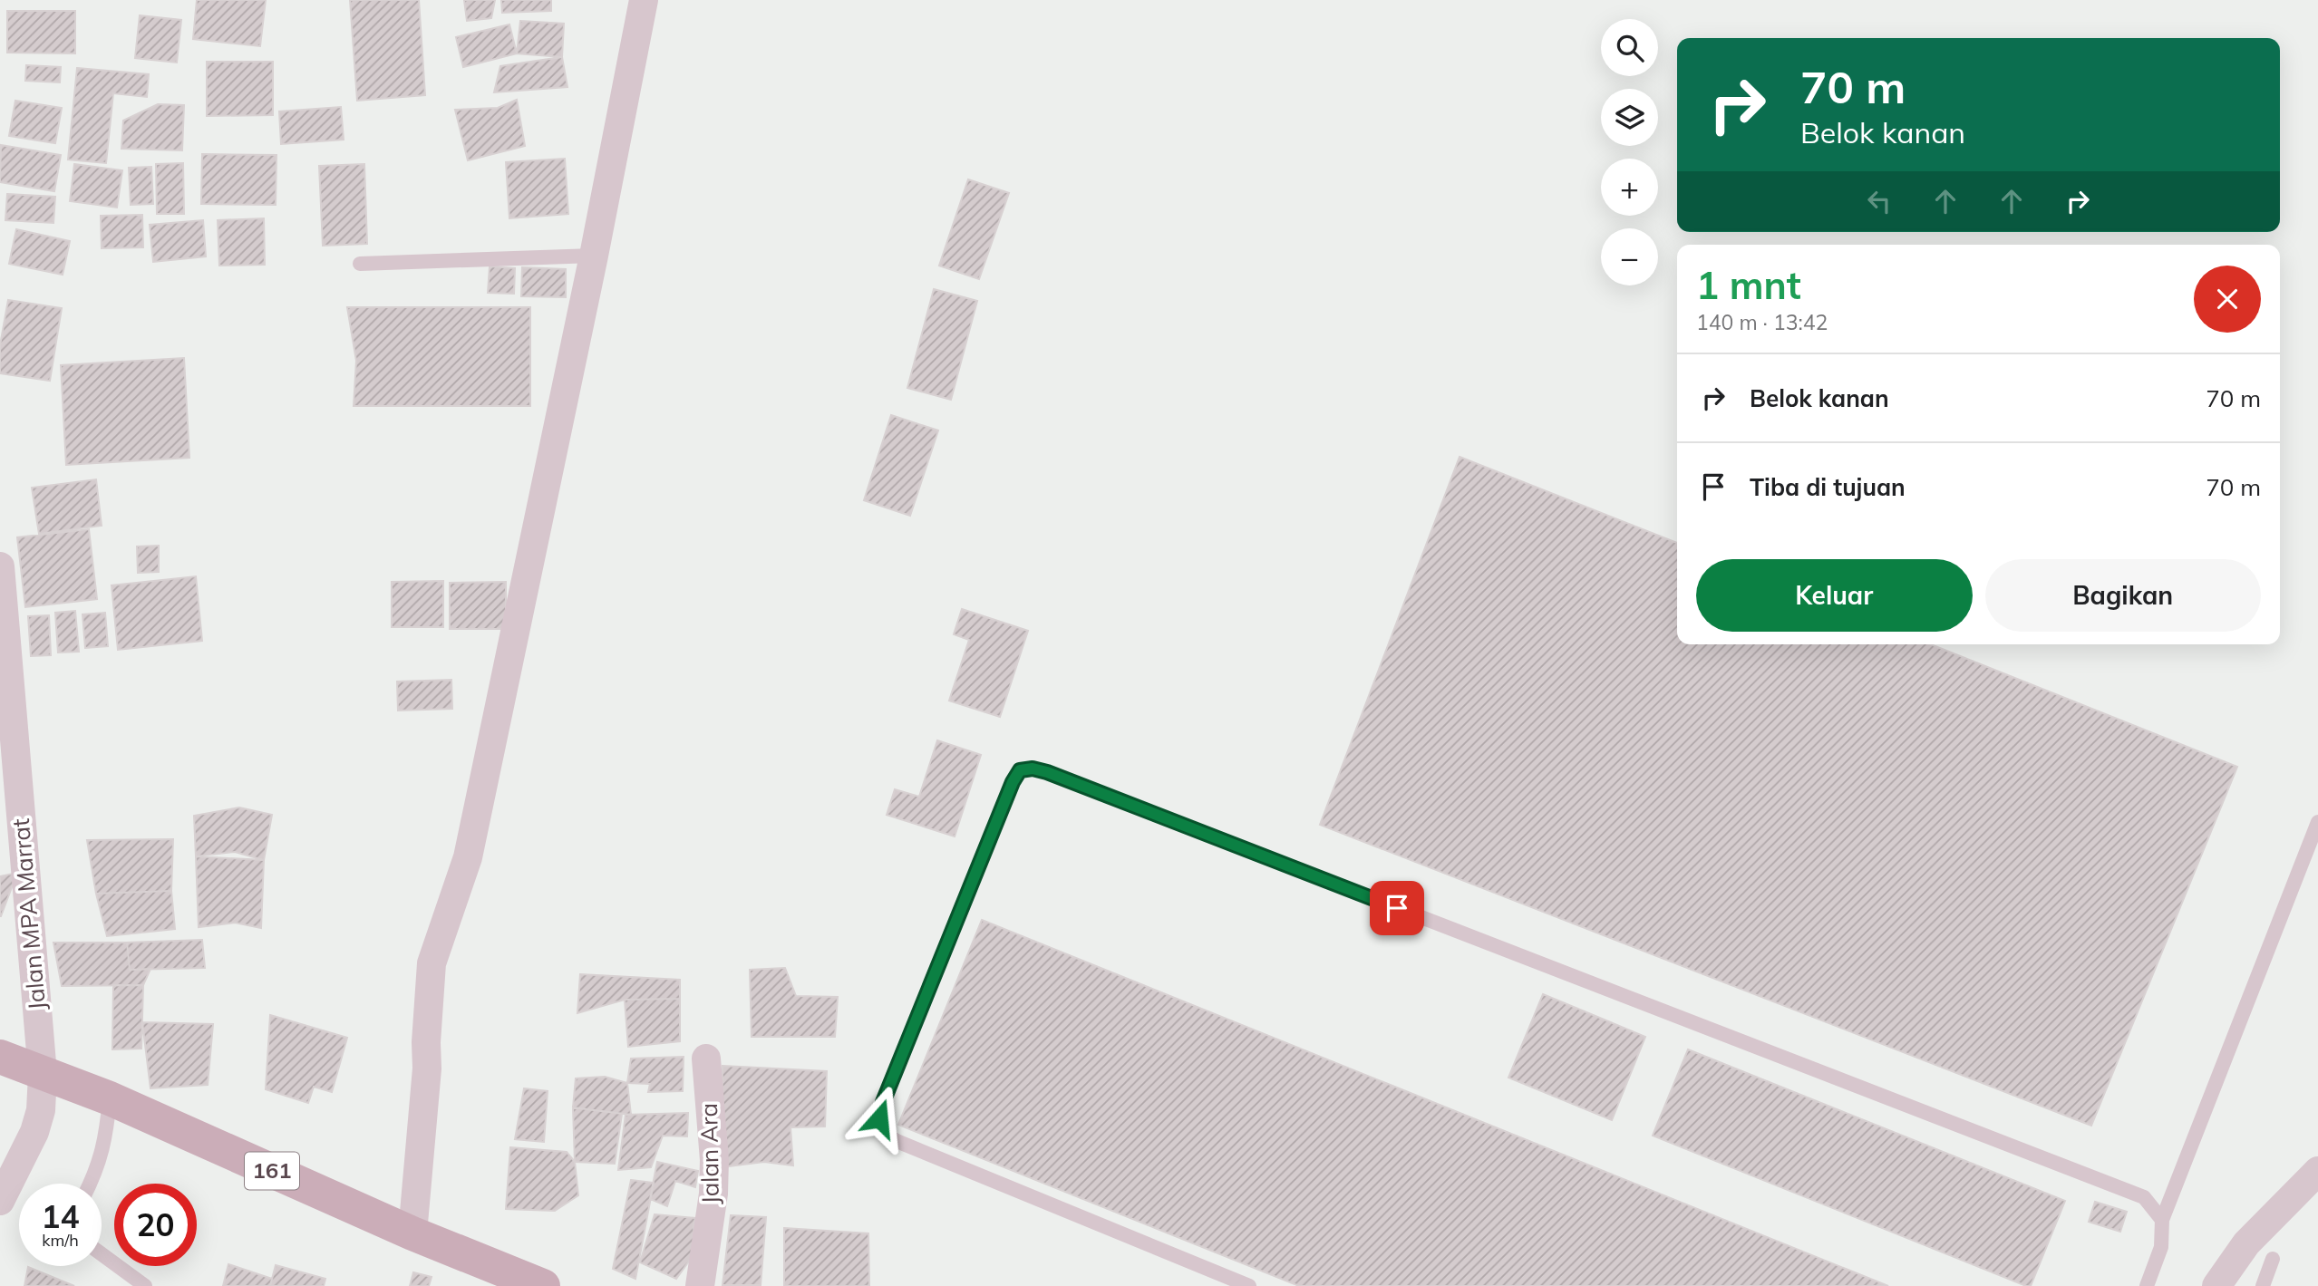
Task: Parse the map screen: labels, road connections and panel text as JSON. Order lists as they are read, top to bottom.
{
  "streets": {
    "main road": ["161"],
    "street": ["Jalan MPA Marrat", "Jalan Ara"]
  },
  "crossings": [
    ["Jalan MPA Marrat", "161"]
  ],
  "page": {
    "map_buttons": ["+", "−"],
    "turn": ["70 m", "Belok kanan"],
    "heading": ["1 mnt", "140 m · 13:42"],
    "list": [
      {
        "name": "Belok kanan",
        "value": "70 m"
      },
      {
        "name": "Tiba di tujuan",
        "value": "70 m"
      }
    ],
    "buttons": ["Keluar", "Bagikan"],
    "speed": "14 km/h",
    "limit": "20"
  }
}
